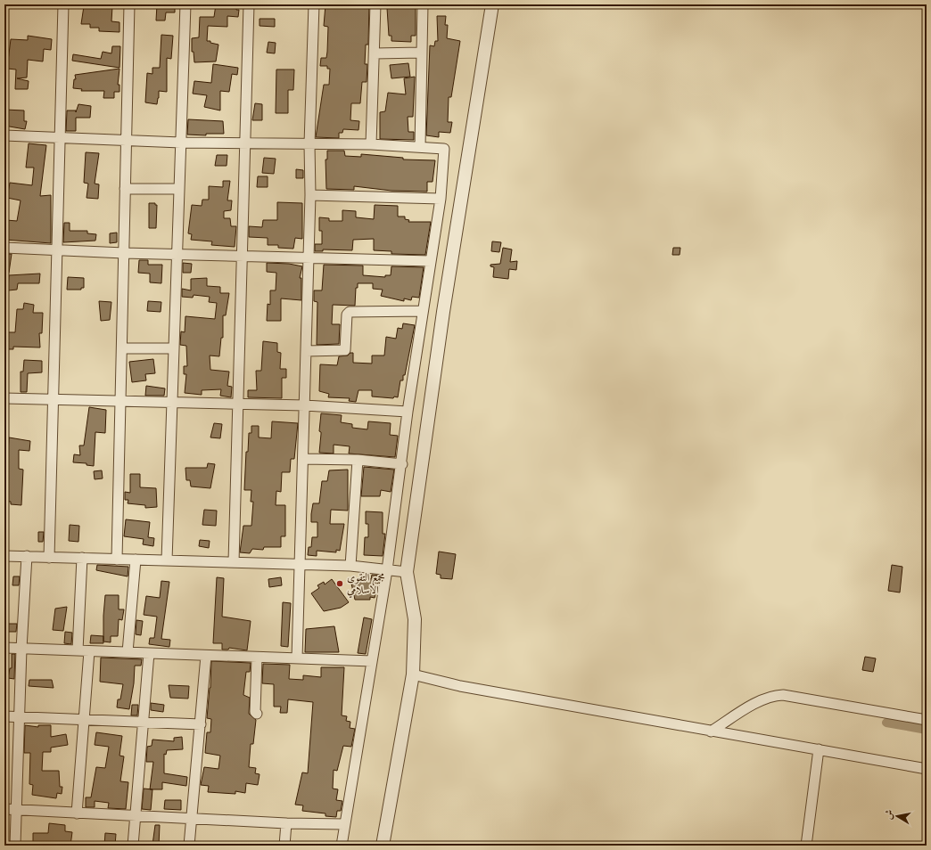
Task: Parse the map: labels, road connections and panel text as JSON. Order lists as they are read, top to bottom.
{
  "places": ["مجمع التقوى الاسلامي"],
  "north": "left"
}
